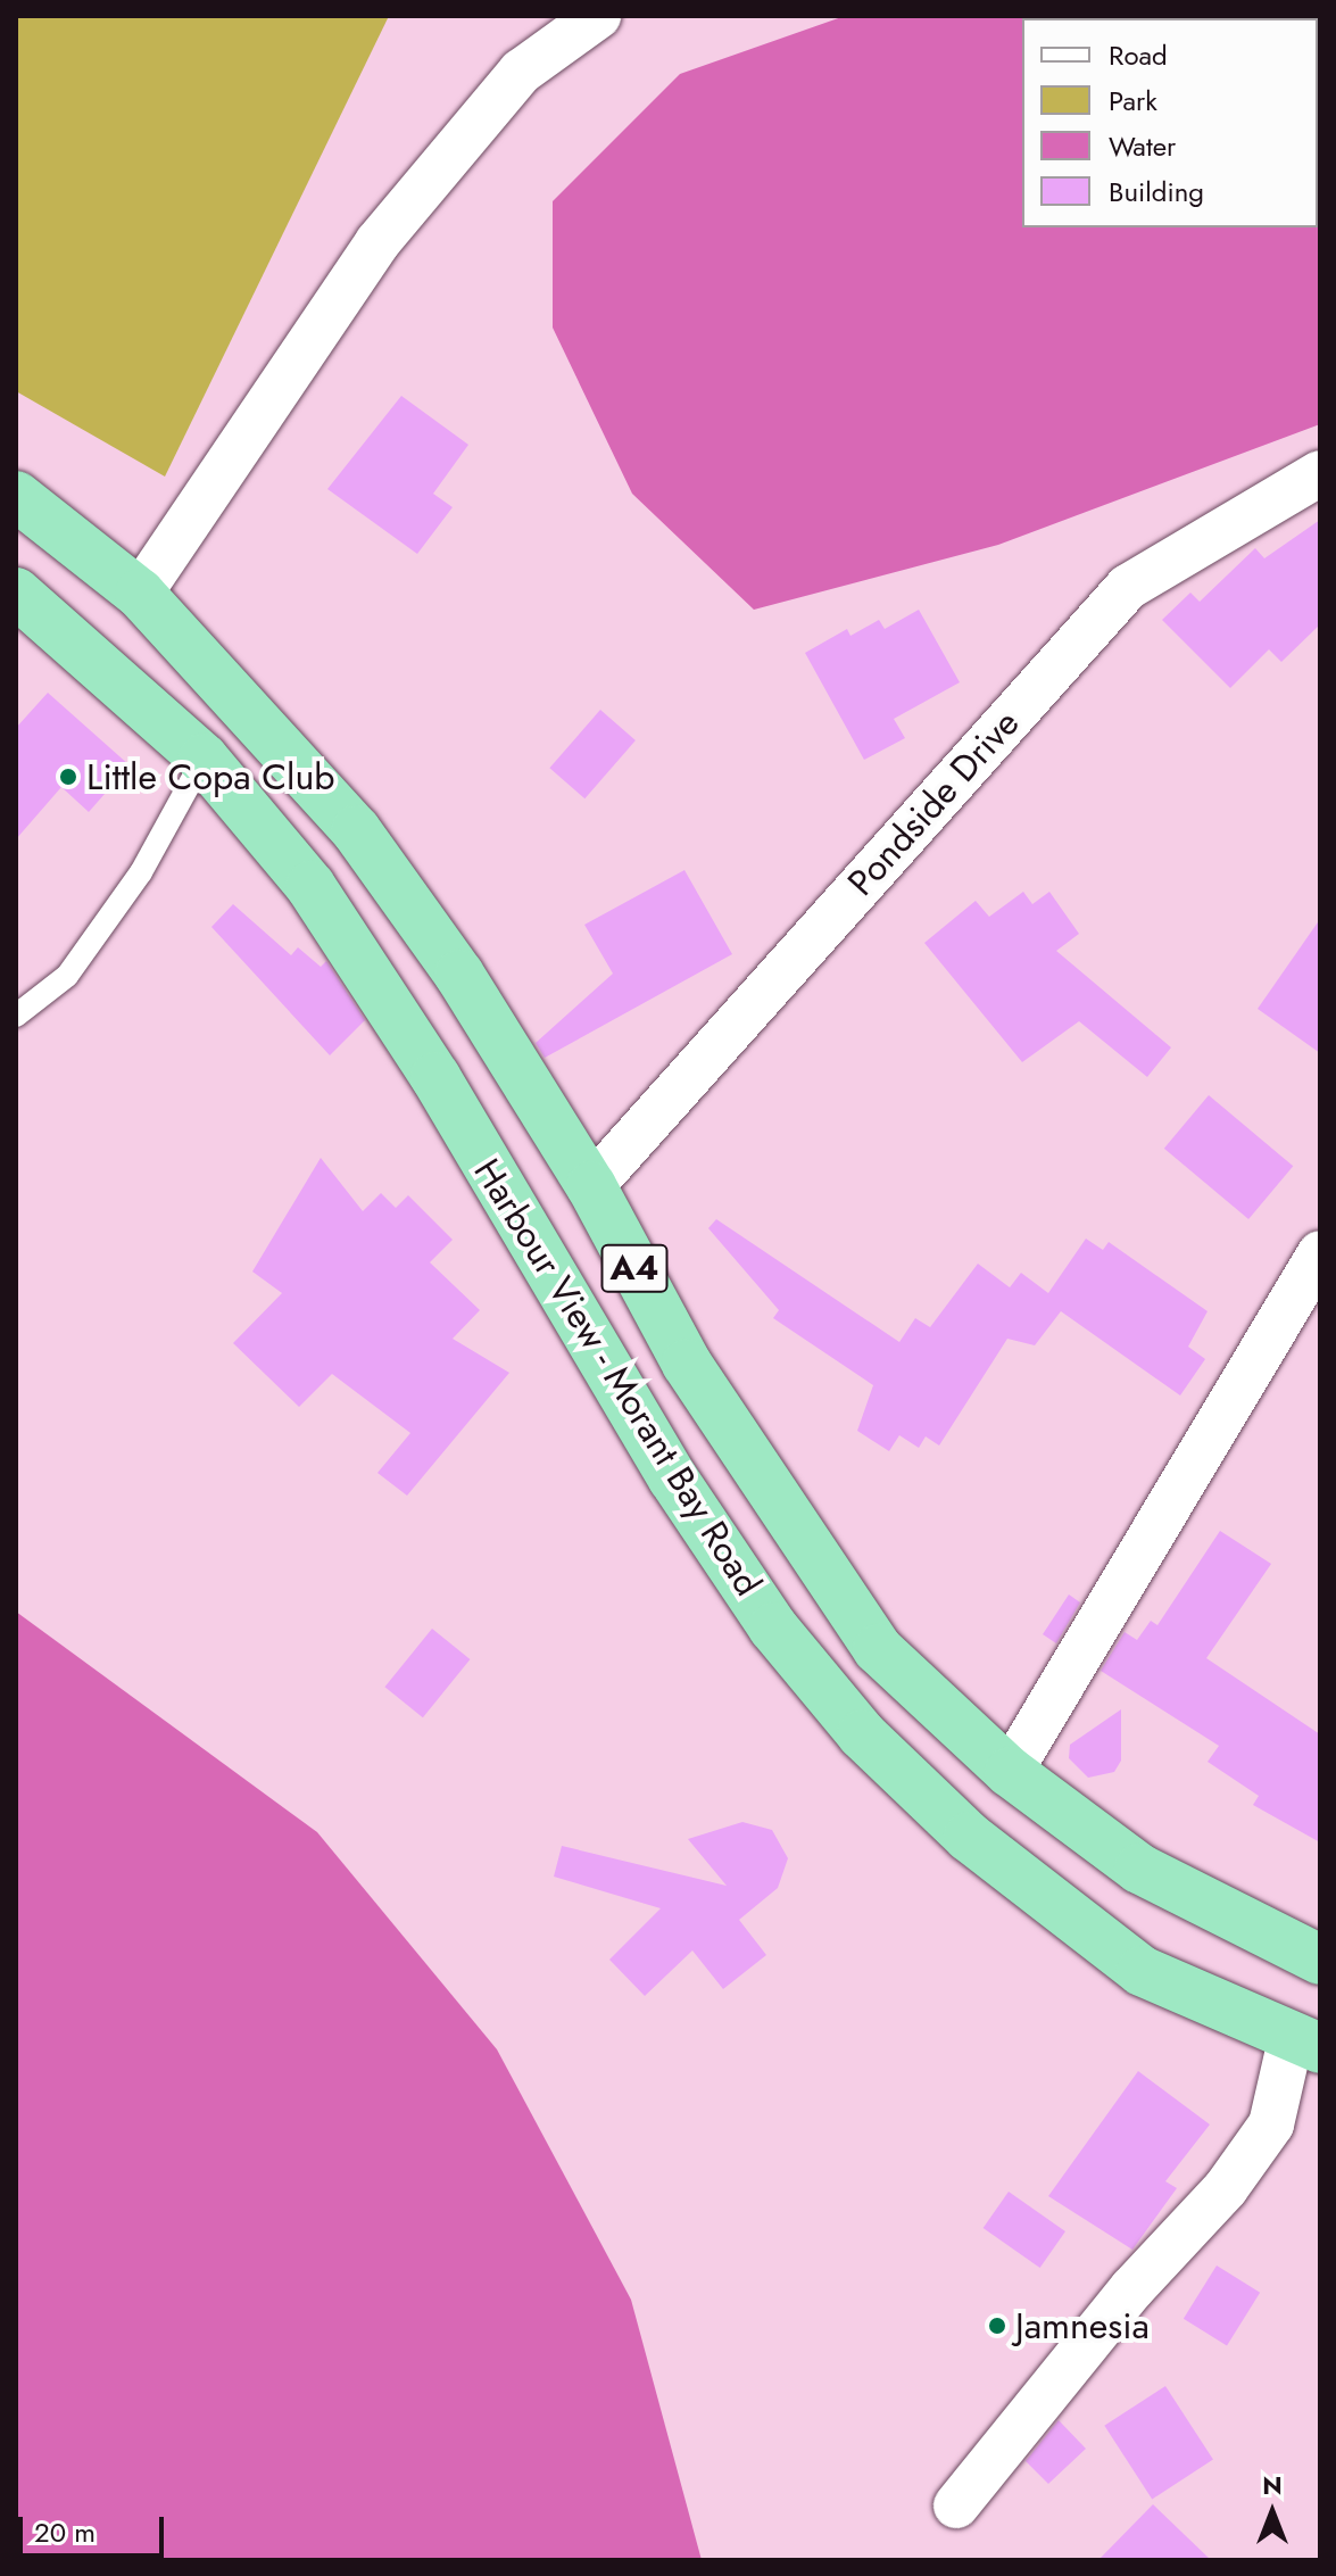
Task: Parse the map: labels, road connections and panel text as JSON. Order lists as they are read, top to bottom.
{
  "streets": {
    "highway": ["A4", "Harbour View - Morant Bay Road"],
    "street": ["Pondside Drive"]
  },
  "crossings": [
    ["Pondside Drive", "Harbour View - Morant Bay Road"]
  ],
  "places": ["Little Copa Club", "Jamnesia"],
  "legend": [
    "Road",
    "Park",
    "Water",
    "Building"
  ],
  "scale_bar": "20 m",
  "north": "top"
}
